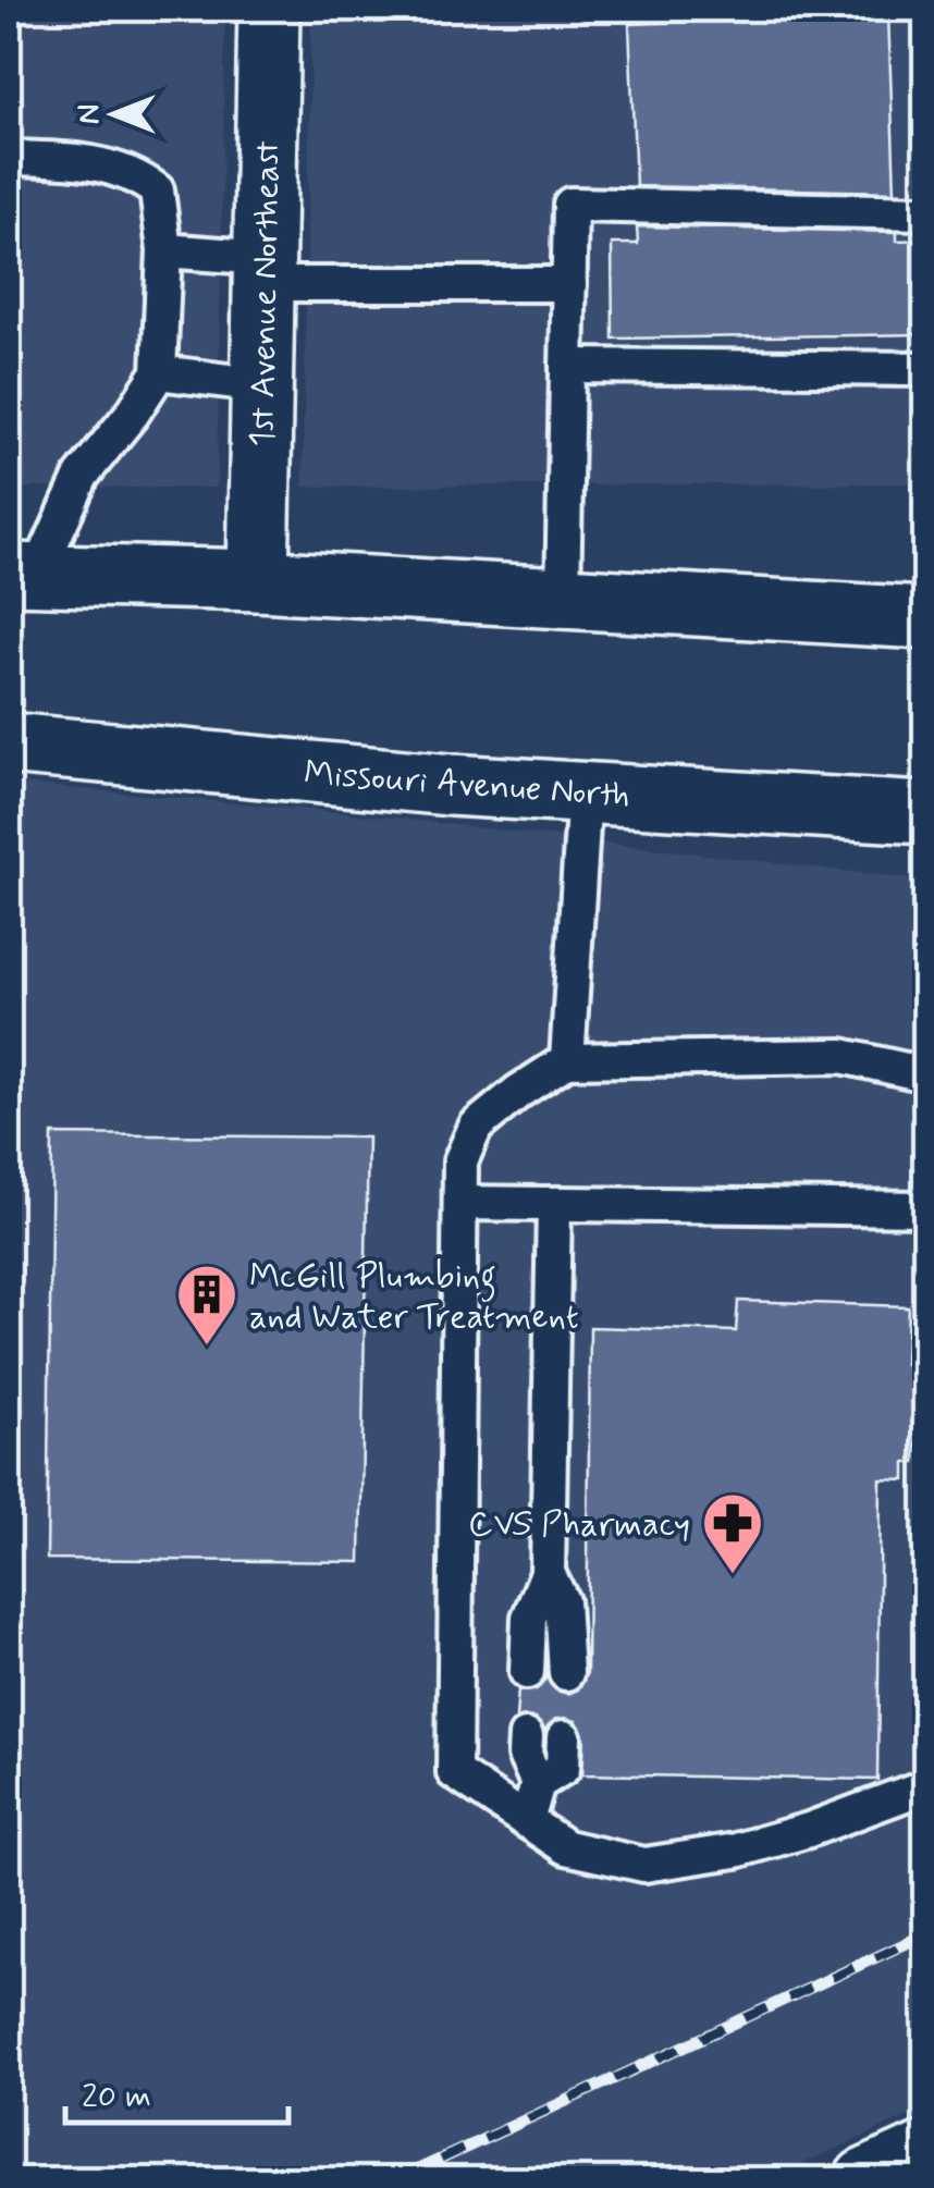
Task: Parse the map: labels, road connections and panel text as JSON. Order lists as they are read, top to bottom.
{
  "streets": {
    "main road": ["1st Avenue Northeast", "Missouri Avenue North"]
  },
  "places": {
    "building": ["McGill Plumbing and Water Treatment"],
    "pharmacy": ["CVS Pharmacy"]
  },
  "scale_bar": "20 m",
  "north": "left"
}
